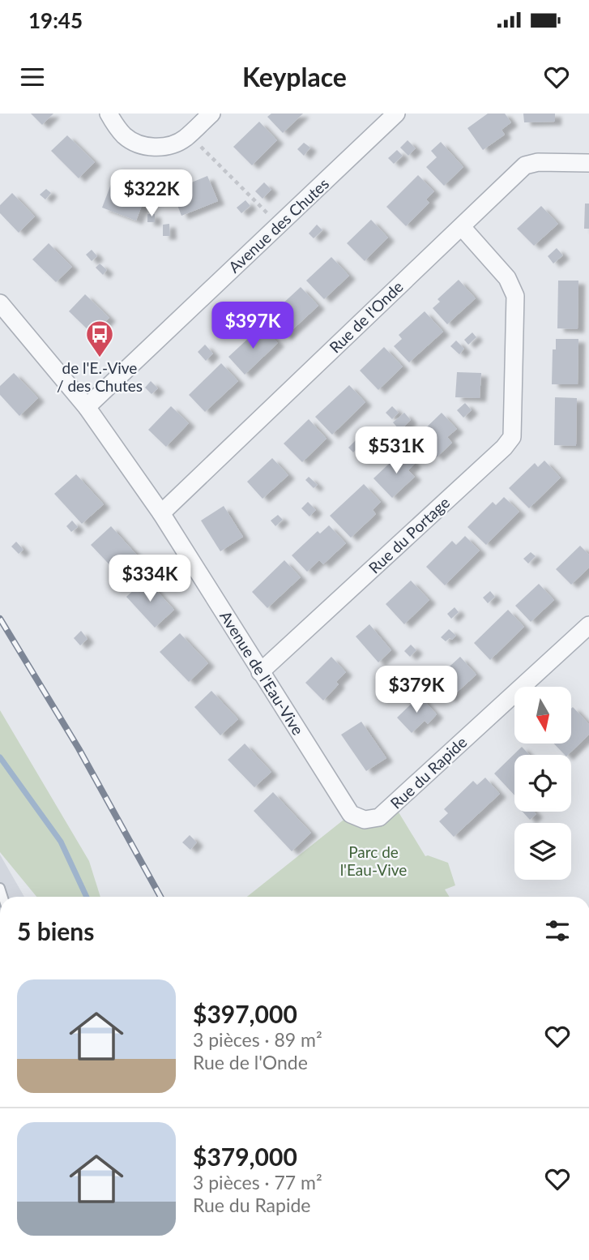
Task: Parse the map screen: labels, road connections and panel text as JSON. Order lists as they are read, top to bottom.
{
  "streets": {
    "street": [
      "Avenue des Chutes",
      "Rue de l'Onde",
      "Rue du Portage",
      "Avenue de l'Eau-Vive",
      "Rue du Rapide"
    ]
  },
  "crossings": [
    ["Avenue des Chutes", "Avenue de l'Eau-Vive"],
    ["Rue de l'Onde", "Rue du Portage"],
    ["Rue de l'Onde", "Avenue de l'Eau-Vive"],
    ["Rue du Portage", "Avenue de l'Eau-Vive"],
    ["Avenue de l'Eau-Vive", "Rue du Rapide"]
  ],
  "parks": ["Parc de l'Eau-Vive"],
  "places": {
    "bus stop": ["de l'E.-Vive / des Chutes"]
  },
  "north": "bottom",
  "page": {
    "status": "19:45",
    "header": "Keyplace",
    "price": [
      "$322K",
      "$397K",
      "$531K",
      "$334K",
      "$379K"
    ],
    "heading": "5 biens",
    "list": [
      {
        "name": "$397,000",
        "note": "3 pièces · 89 m² · Rue de l'Onde"
      },
      {
        "name": "$379,000",
        "note": "3 pièces · 77 m² · Rue du Rapide"
      }
    ]
  }
}
